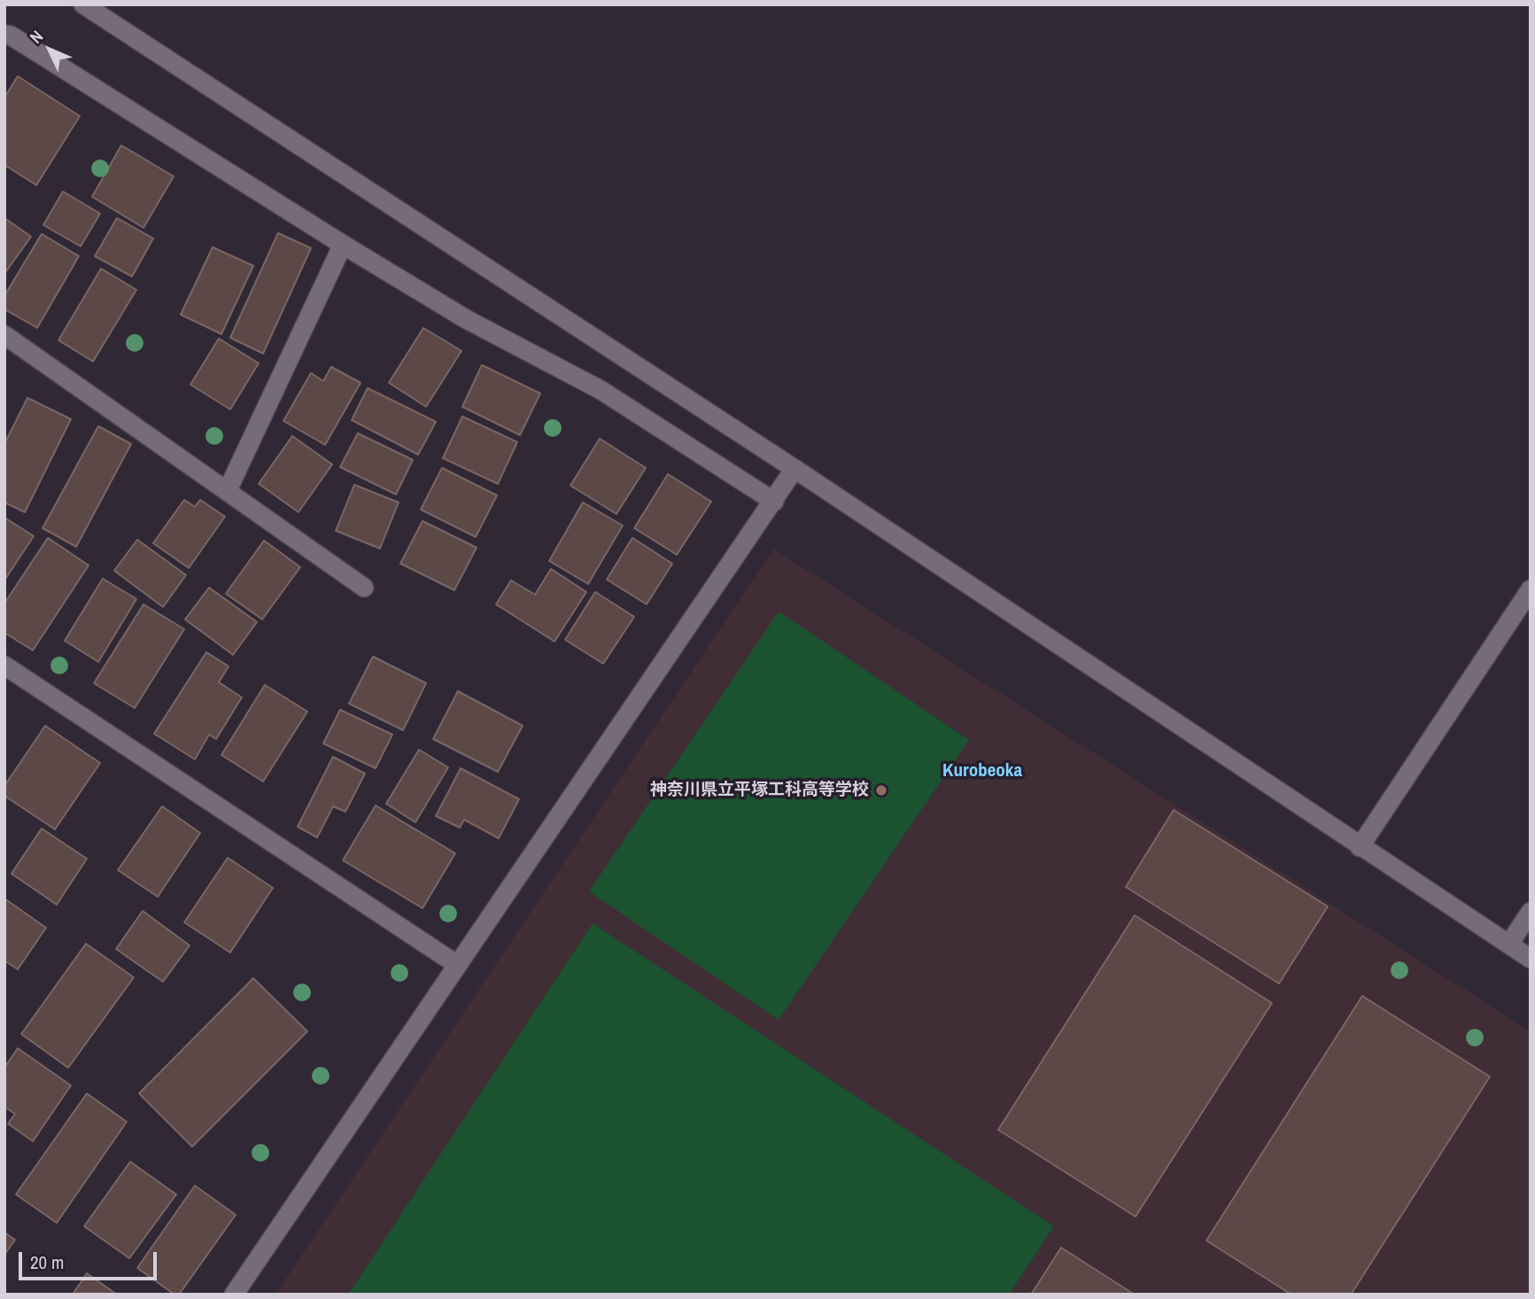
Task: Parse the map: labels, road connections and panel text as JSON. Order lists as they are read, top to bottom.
{
  "districts": ["Kurobeoka"],
  "places": ["神奈川県立平塚工科高等学校"],
  "scale_bar": "20 m",
  "north": "top left"
}
